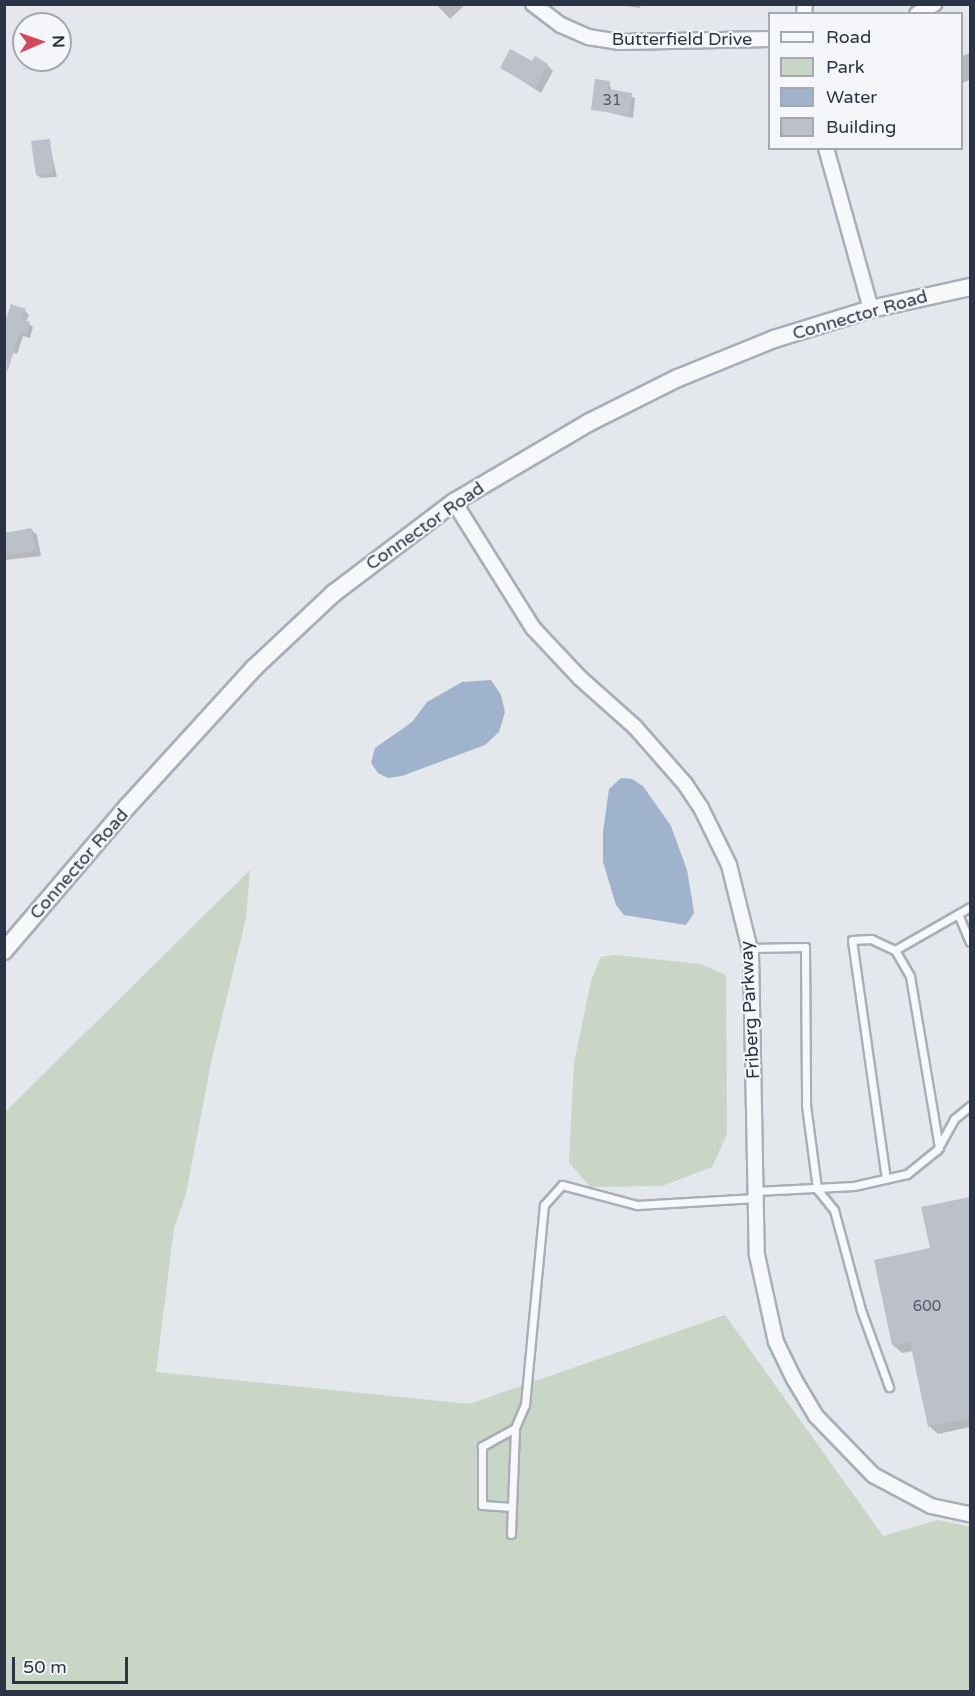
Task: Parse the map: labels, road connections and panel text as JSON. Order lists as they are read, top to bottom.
{
  "streets": {
    "street": ["Butterfield Drive", "Connector Road", "Friberg Parkway"]
  },
  "crossings": [
    ["Connector Road", "Friberg Parkway"]
  ],
  "house_numbers": ["31", "600"],
  "legend": [
    "Road",
    "Park",
    "Water",
    "Building"
  ],
  "scale_bar": "50 m",
  "north": "right"
}
